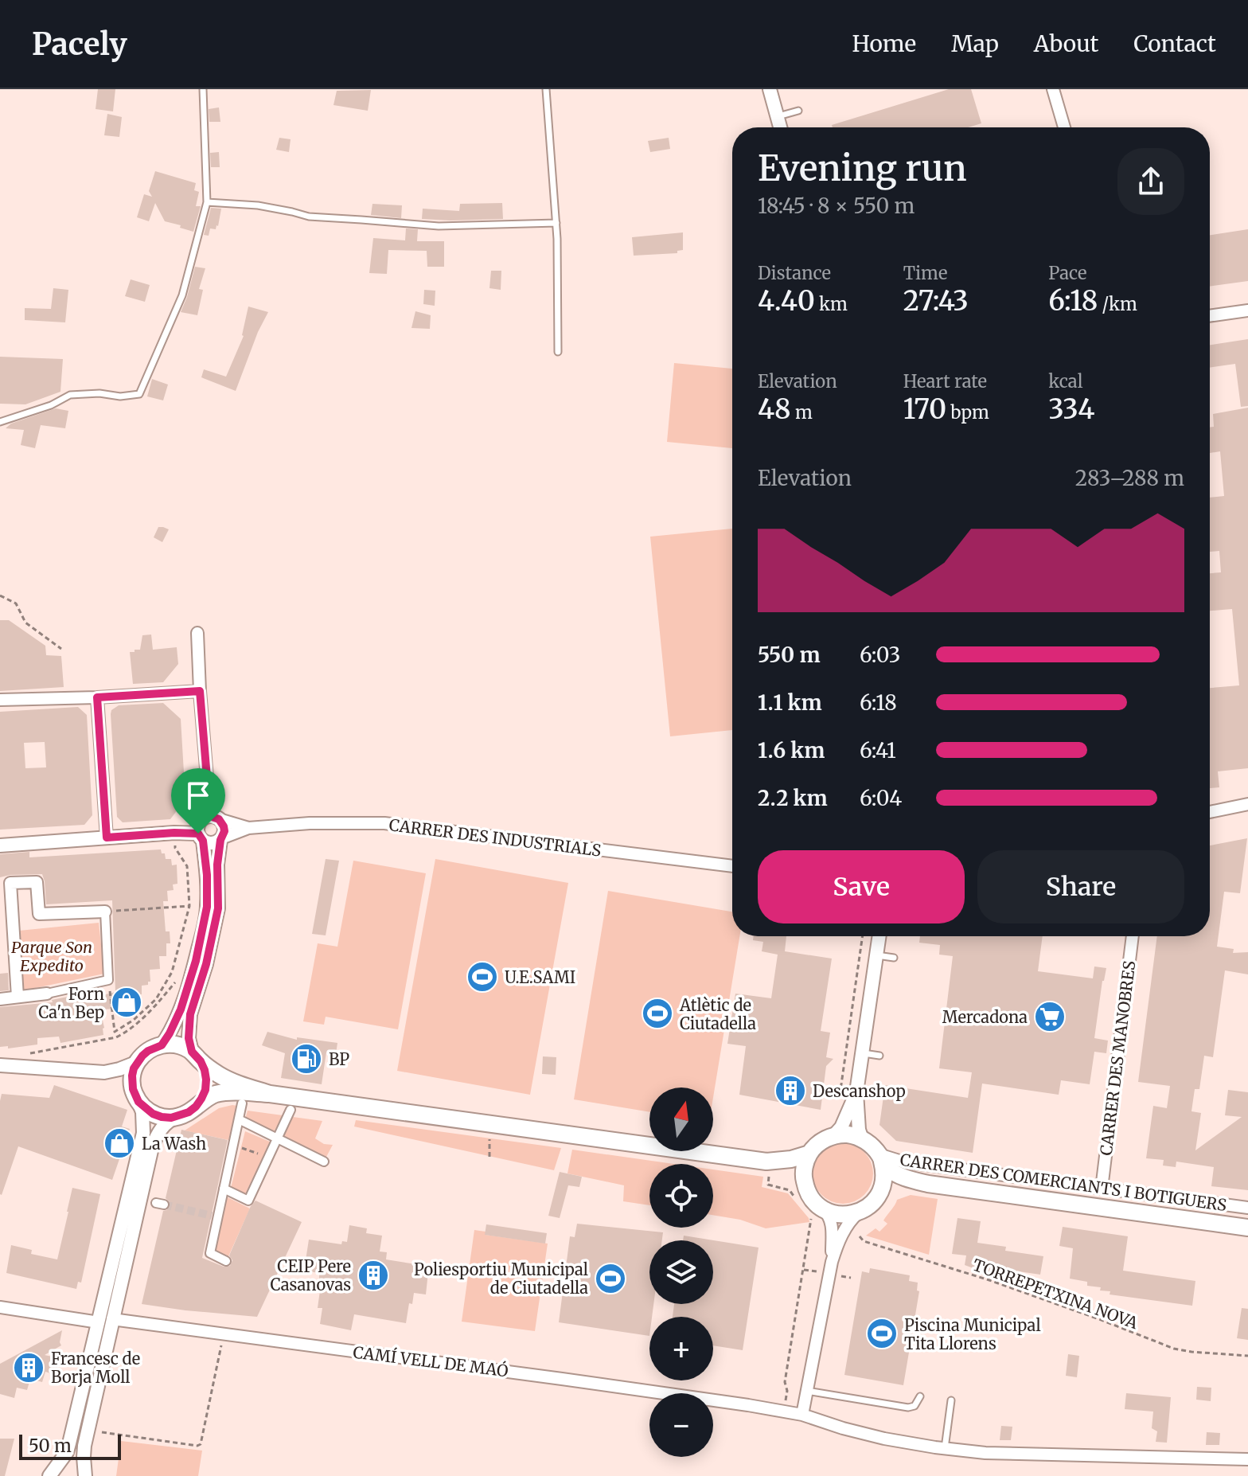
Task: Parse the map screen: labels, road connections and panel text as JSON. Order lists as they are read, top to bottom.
{
  "streets": {
    "street": [
      "CARRER DES INDUSTRIALS",
      "CARRER DES MANOBRES",
      "CARRER DES COMERCIANTS I BOTIGUERS",
      "CAMÍ VELL DE MAÓ"
    ],
    "path": ["TORREPETXINA NOVA"]
  },
  "crossings": [
    ["CARRER DES MANOBRES", "CARRER DES COMERCIANTS I BOTIGUERS"]
  ],
  "parks": ["Parque Son Expedito"],
  "places": {
    "sports": [
      "U.E.SAMI",
      "Atlètic de Ciutadella",
      "Poliesportiu Municipal de Ciutadella",
      "Piscina Municipal Tita Llorens"
    ],
    "shop": ["Forn Ca'n Bep", "La Wash"],
    "supermarket": ["Mercadona"],
    "fuel station": ["BP"],
    "building": ["Descanshop", "CEIP Pere Casanovas", "Francesc de Borja Moll"]
  },
  "scale_bar": "50 m",
  "north": "top",
  "page": {
    "header": "Pacely",
    "nav": [
      "Home",
      "Map",
      "About",
      "Contact"
    ],
    "heading": ["Evening run", "18:45 · 8 × 550 m"],
    "stats": [
      ["Distance", "4.40 km"],
      ["Time", "27:43"],
      ["Pace", "6:18 /km"],
      ["Elevation", "48 m"],
      ["Heart rate", "170 bpm"],
      ["kcal", "334"]
    ],
    "chart": ["Elevation", "283–288 m"],
    "list": [
      {
        "name": "550 m",
        "note": "6:03"
      },
      {
        "name": "1.1 km",
        "note": "6:18"
      },
      {
        "name": "1.6 km",
        "note": "6:41"
      },
      {
        "name": "2.2 km",
        "note": "6:04"
      }
    ],
    "buttons": ["Save", "Share"],
    "map_buttons": ["+", "−"],
    "scale": "50 m"
  }
}
